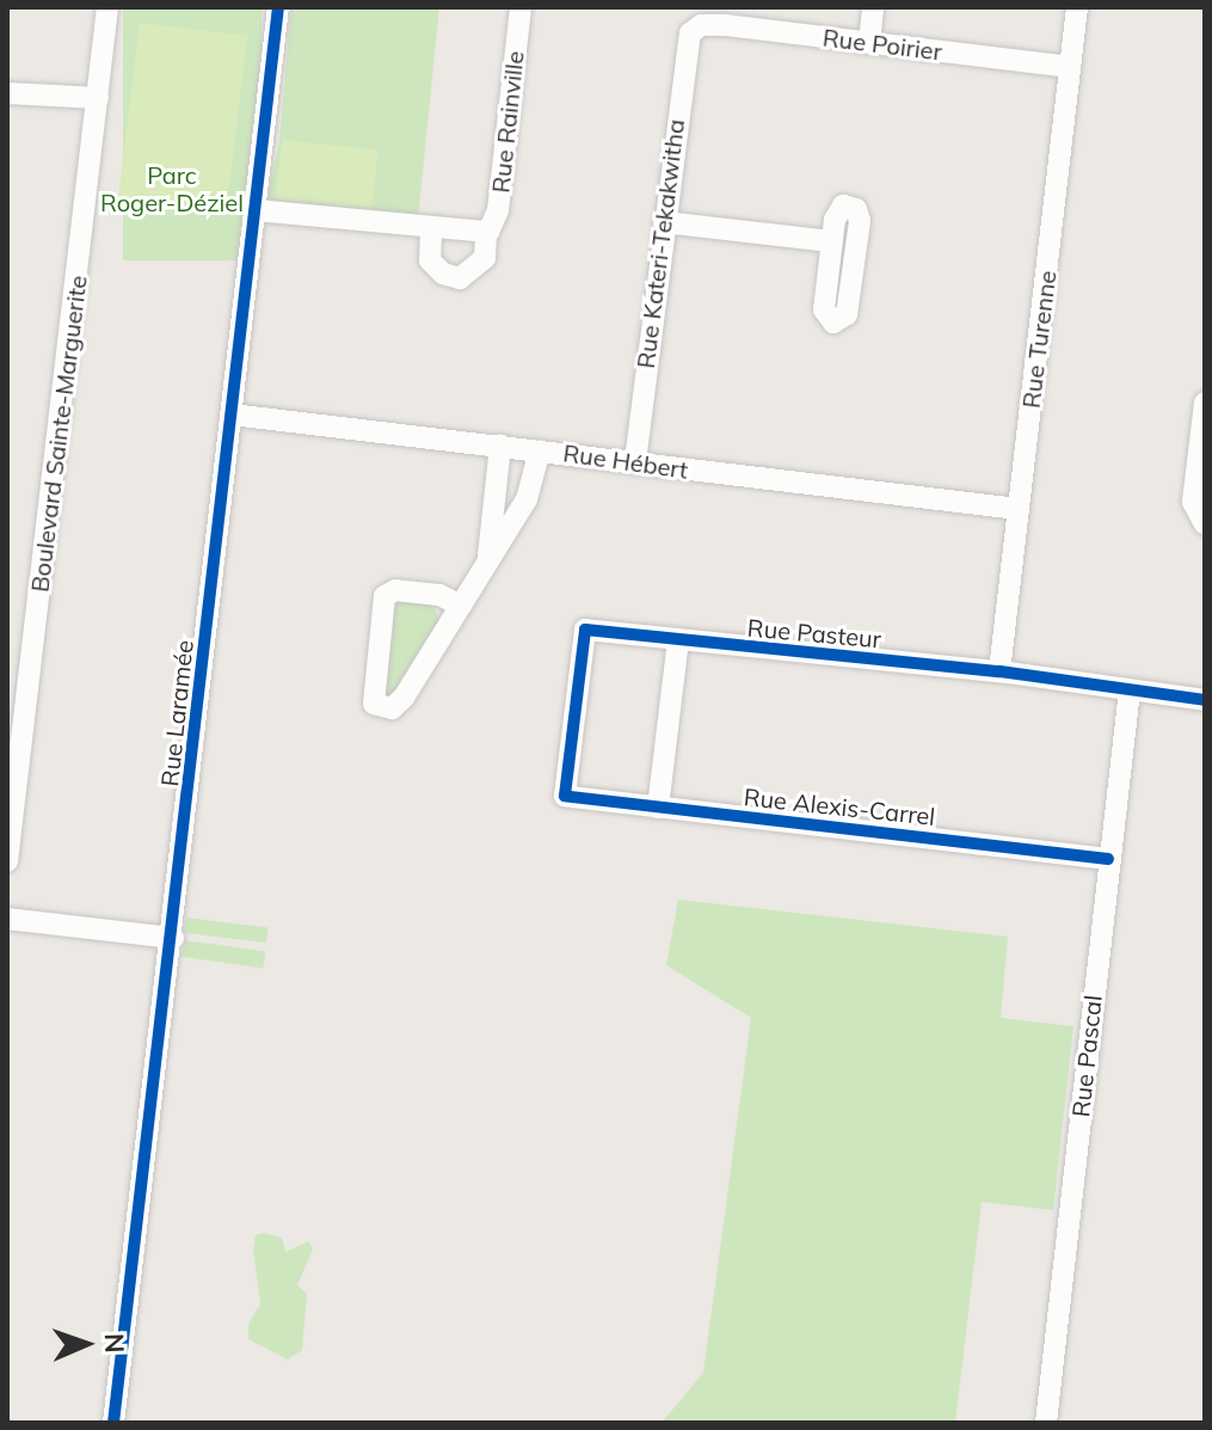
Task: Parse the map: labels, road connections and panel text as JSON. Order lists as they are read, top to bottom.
{
  "streets": {
    "street": [
      "Rue Poirier",
      "Rue Rainville",
      "Rue Kateri-Tekakwitha",
      "Rue Turenne",
      "Boulevard Sainte-Marguerite",
      "Rue Hébert",
      "Rue Pasteur",
      "Rue Laramée",
      "Rue Alexis-Carrel",
      "Rue Pascal"
    ]
  },
  "crossings": [
    ["Rue Poirier", "Rue Kateri-Tekakwitha"],
    ["Rue Poirier", "Rue Turenne"],
    ["Rue Kateri-Tekakwitha", "Rue Hébert"],
    ["Rue Turenne", "Rue Hébert"],
    ["Rue Turenne", "Rue Pasteur"],
    ["Rue Hébert", "Rue Laramée"],
    ["Rue Pasteur", "Rue Alexis-Carrel"],
    ["Rue Pasteur", "Rue Pascal"],
    ["Rue Alexis-Carrel", "Rue Pascal"]
  ],
  "parks": ["Parc Roger-Déziel"],
  "north": "right"
}
